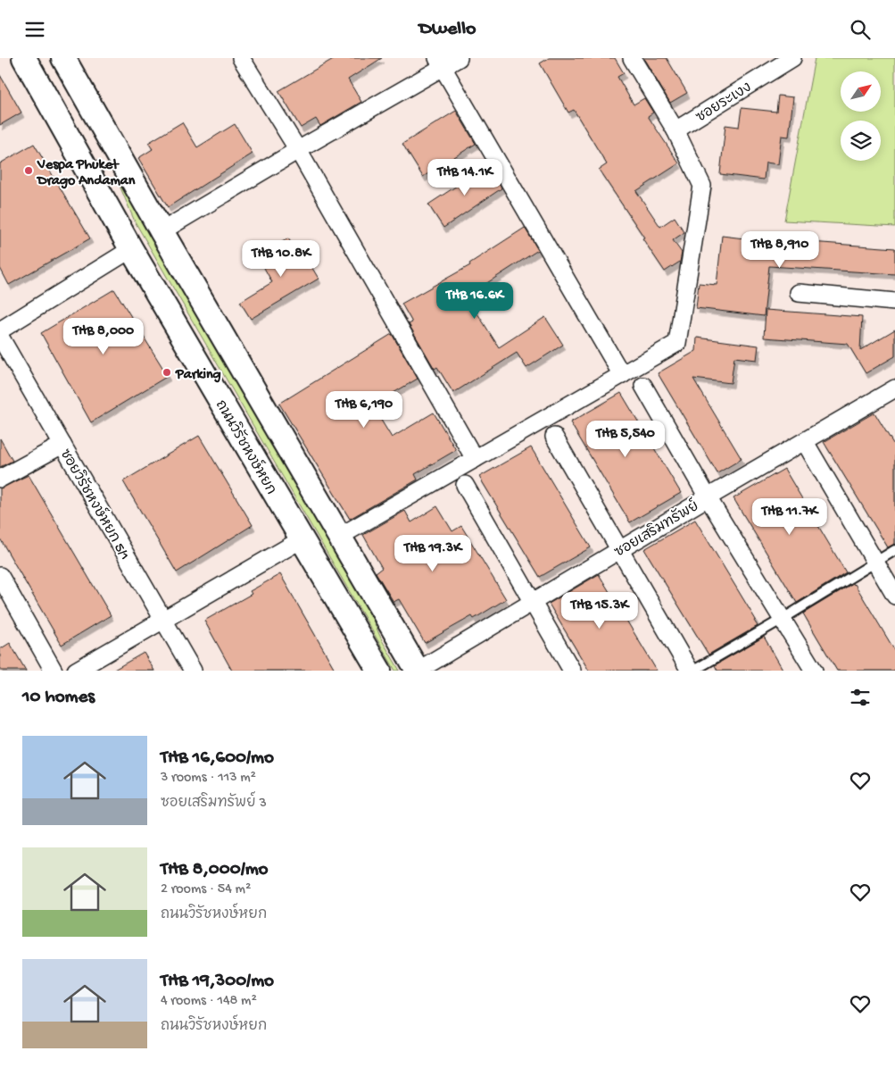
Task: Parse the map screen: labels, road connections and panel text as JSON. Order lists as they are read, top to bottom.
{
  "streets": {
    "main road": ["ถนนวิรัชหงษ์หยก"],
    "street": ["ซอยระเงง", "ซอยวิรัชหงษ์หยก 5/1", "ซอยเสริมทรัพย์"]
  },
  "places": ["Vespa Phuket Drago Andaman", "Parking"],
  "north": "top right",
  "page": {
    "header": "Dwello",
    "price": [
      "THB 14.1K",
      "THB 8,910",
      "THB 10.8K",
      "THB 16.6K",
      "THB 8,000",
      "THB 6,190",
      "THB 5,540",
      "THB 11.7K",
      "THB 19.3K",
      "THB 15.3K"
    ],
    "heading": "10 homes",
    "list": [
      {
        "name": "THB 16,600/mo",
        "note": "3 rooms · 113 m² · ซอยเสริมทรัพย์ 3"
      },
      {
        "name": "THB 8,000/mo",
        "note": "2 rooms · 54 m² · ถนนวิรัชหงษ์หยก"
      },
      {
        "name": "THB 19,300/mo",
        "note": "4 rooms · 148 m² · ถนนวิรัชหงษ์หยก"
      }
    ]
  }
}
